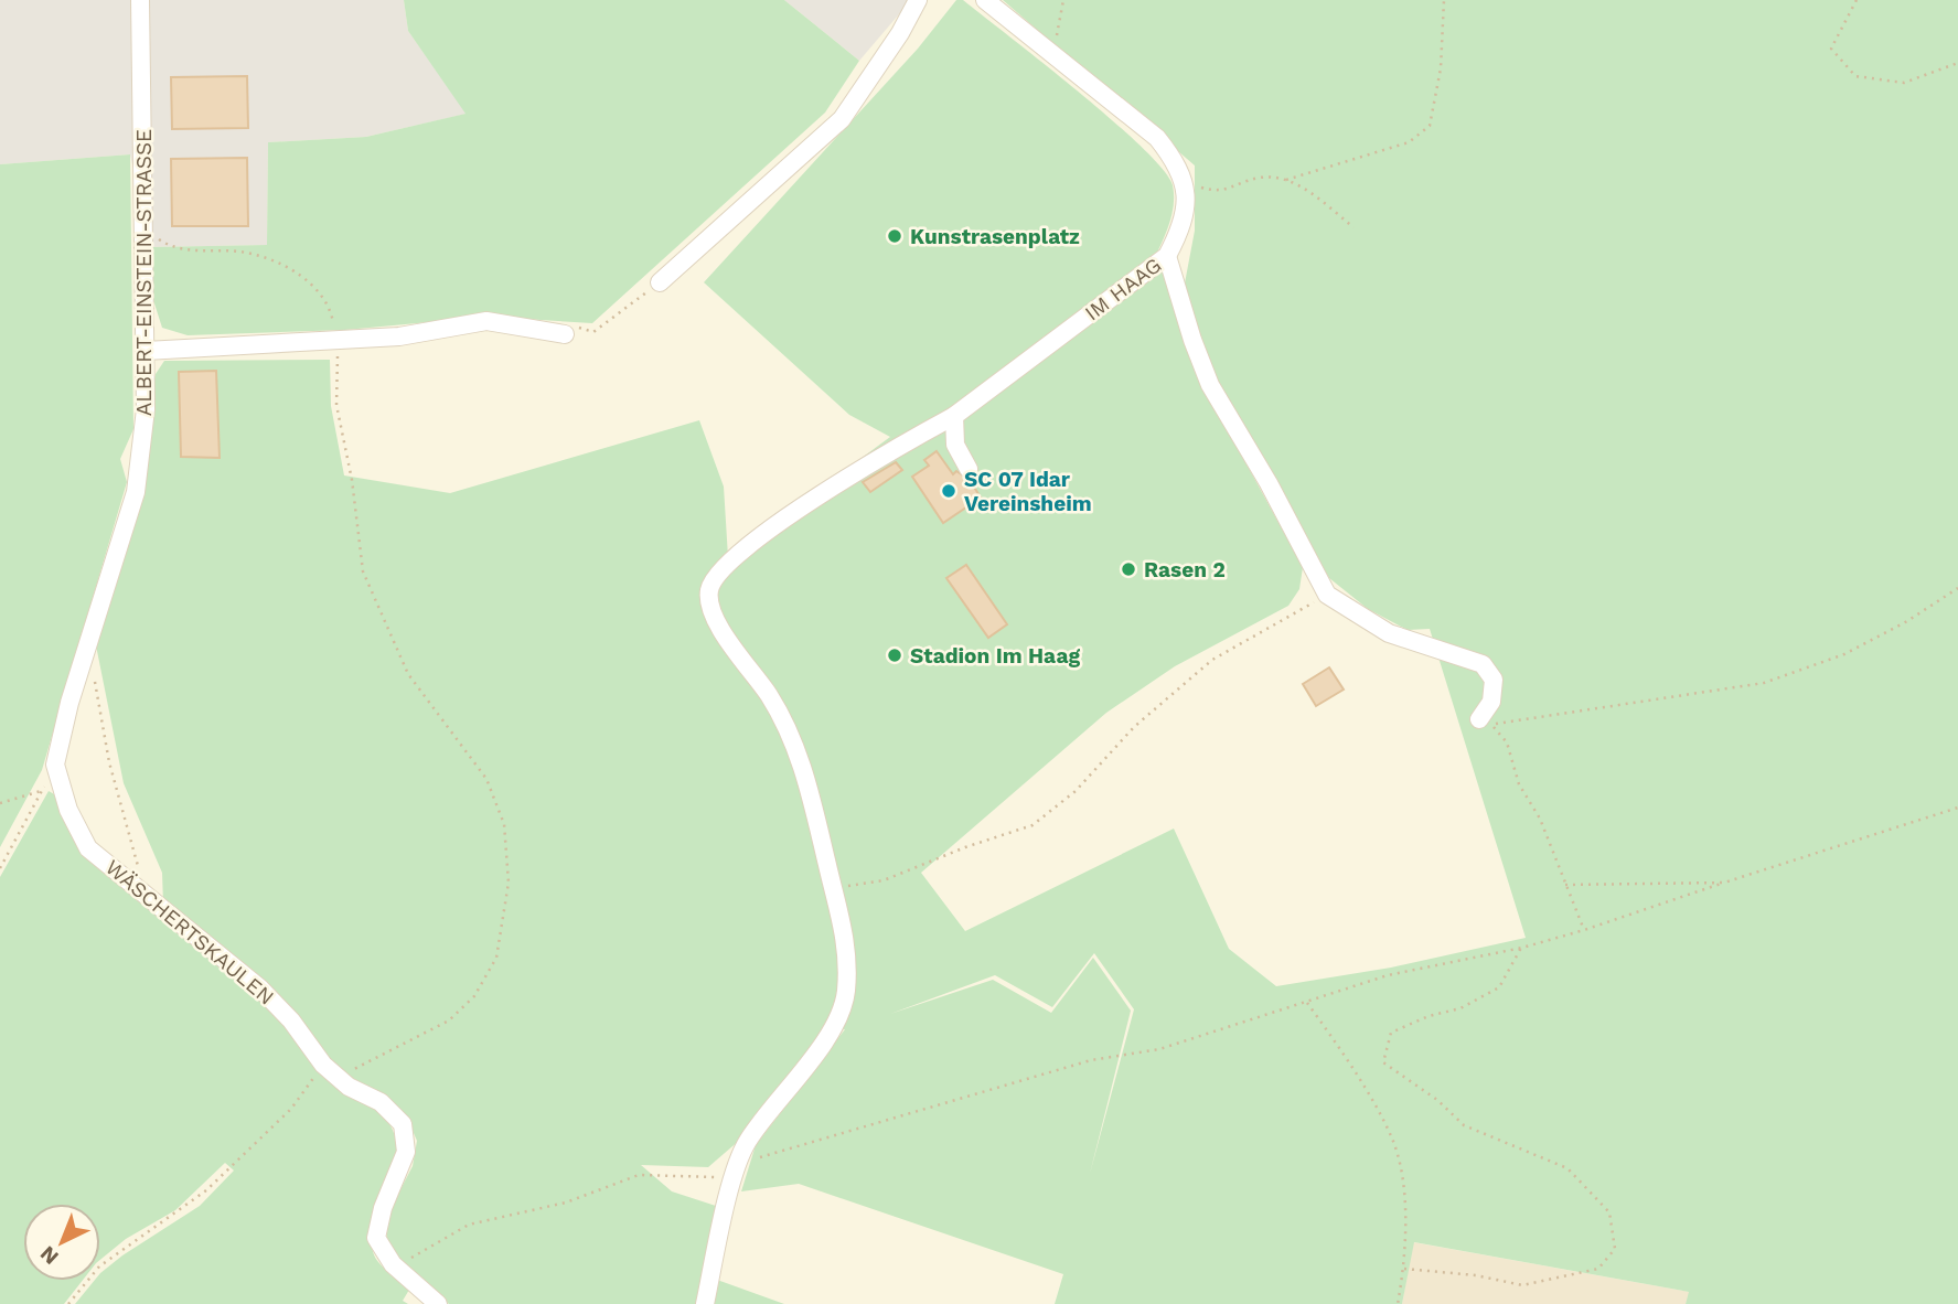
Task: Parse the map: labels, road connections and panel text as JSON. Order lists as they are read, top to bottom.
{
  "streets": {
    "street": ["ALBERT-EINSTEIN-STRASSE", "IM HAAG", "WÄSCHERTSKAULEN"]
  },
  "crossings": [
    ["ALBERT-EINSTEIN-STRASSE", "WÄSCHERTSKAULEN"]
  ],
  "places": [
    "Kunstrasenplatz",
    "SC 07 Idar Vereinsheim",
    "Rasen 2",
    "Stadion Im Haag"
  ],
  "north": "bottom left"
}
